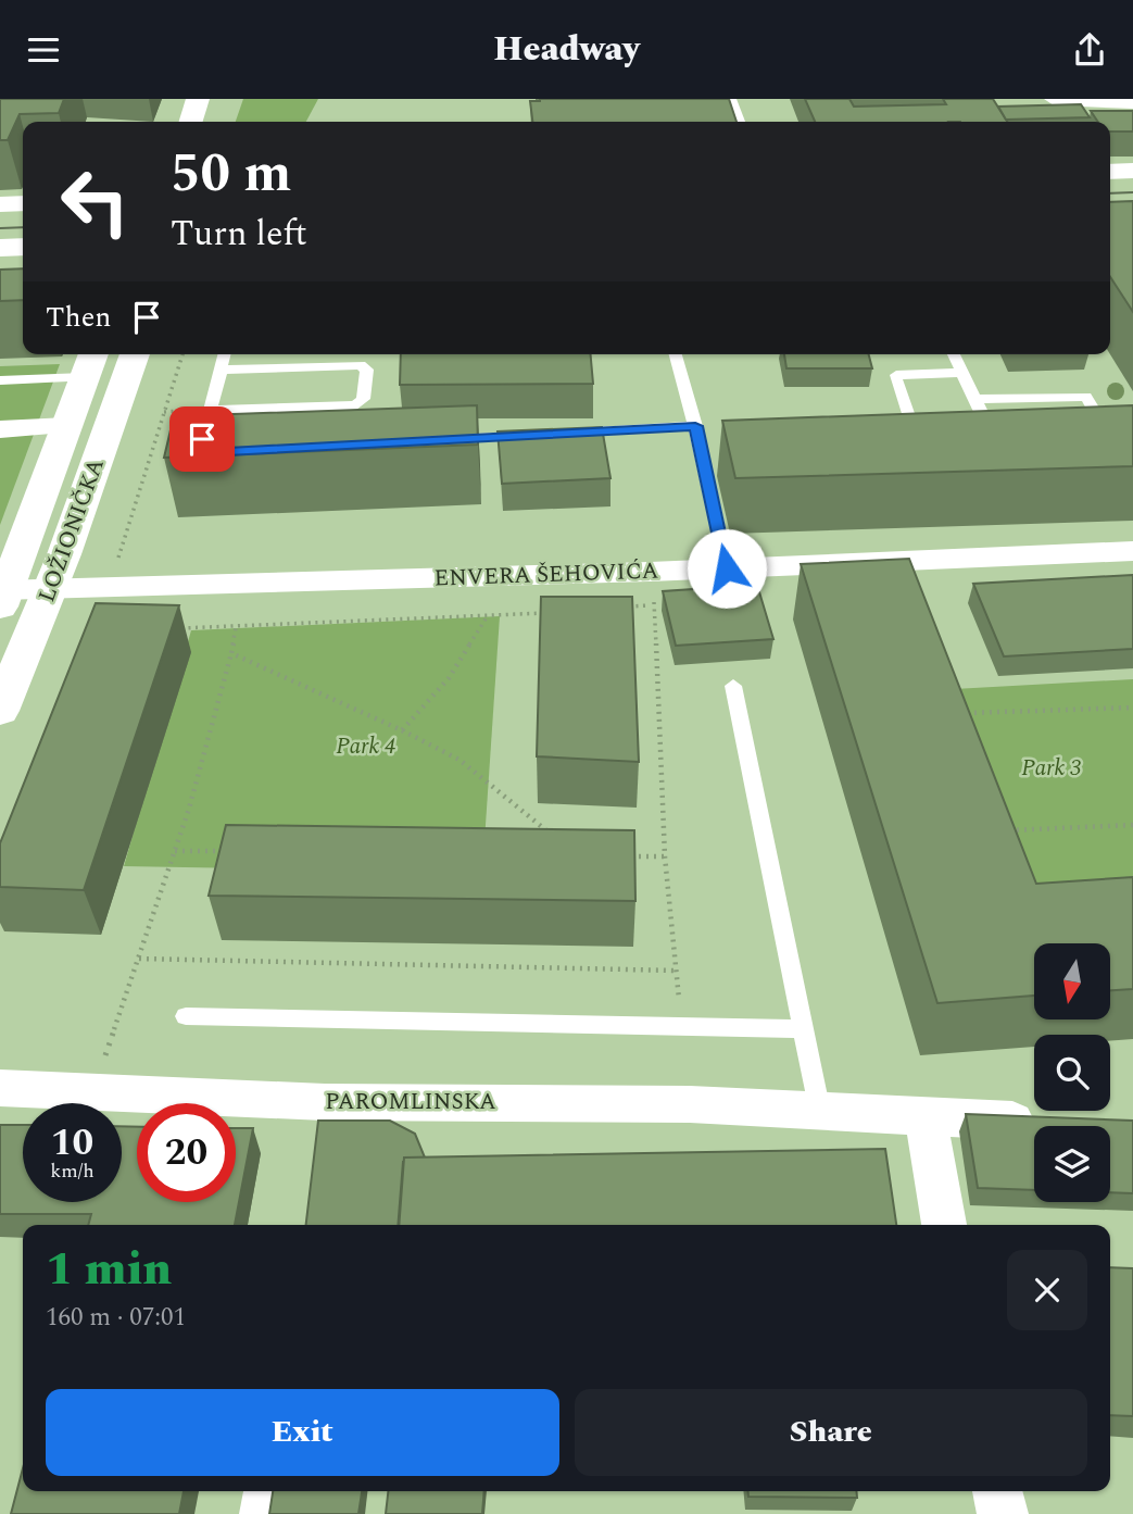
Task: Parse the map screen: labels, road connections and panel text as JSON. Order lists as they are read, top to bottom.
{
  "streets": {
    "street": ["LOŽIONIČKA", "ENVERA ŠEHOVIĆA", "PAROMLINSKA"]
  },
  "crossings": [
    ["LOŽIONIČKA", "ENVERA ŠEHOVIĆA"]
  ],
  "parks": ["Park 4", "Park 3"],
  "north": "bottom",
  "page": {
    "header": "Headway",
    "turn": ["50 m", "Turn left"],
    "then": "Then",
    "speed": "10 km/h",
    "limit": "20",
    "heading": ["1 min", "160 m · 07:01"],
    "buttons": ["Exit", "Share"]
  }
}
